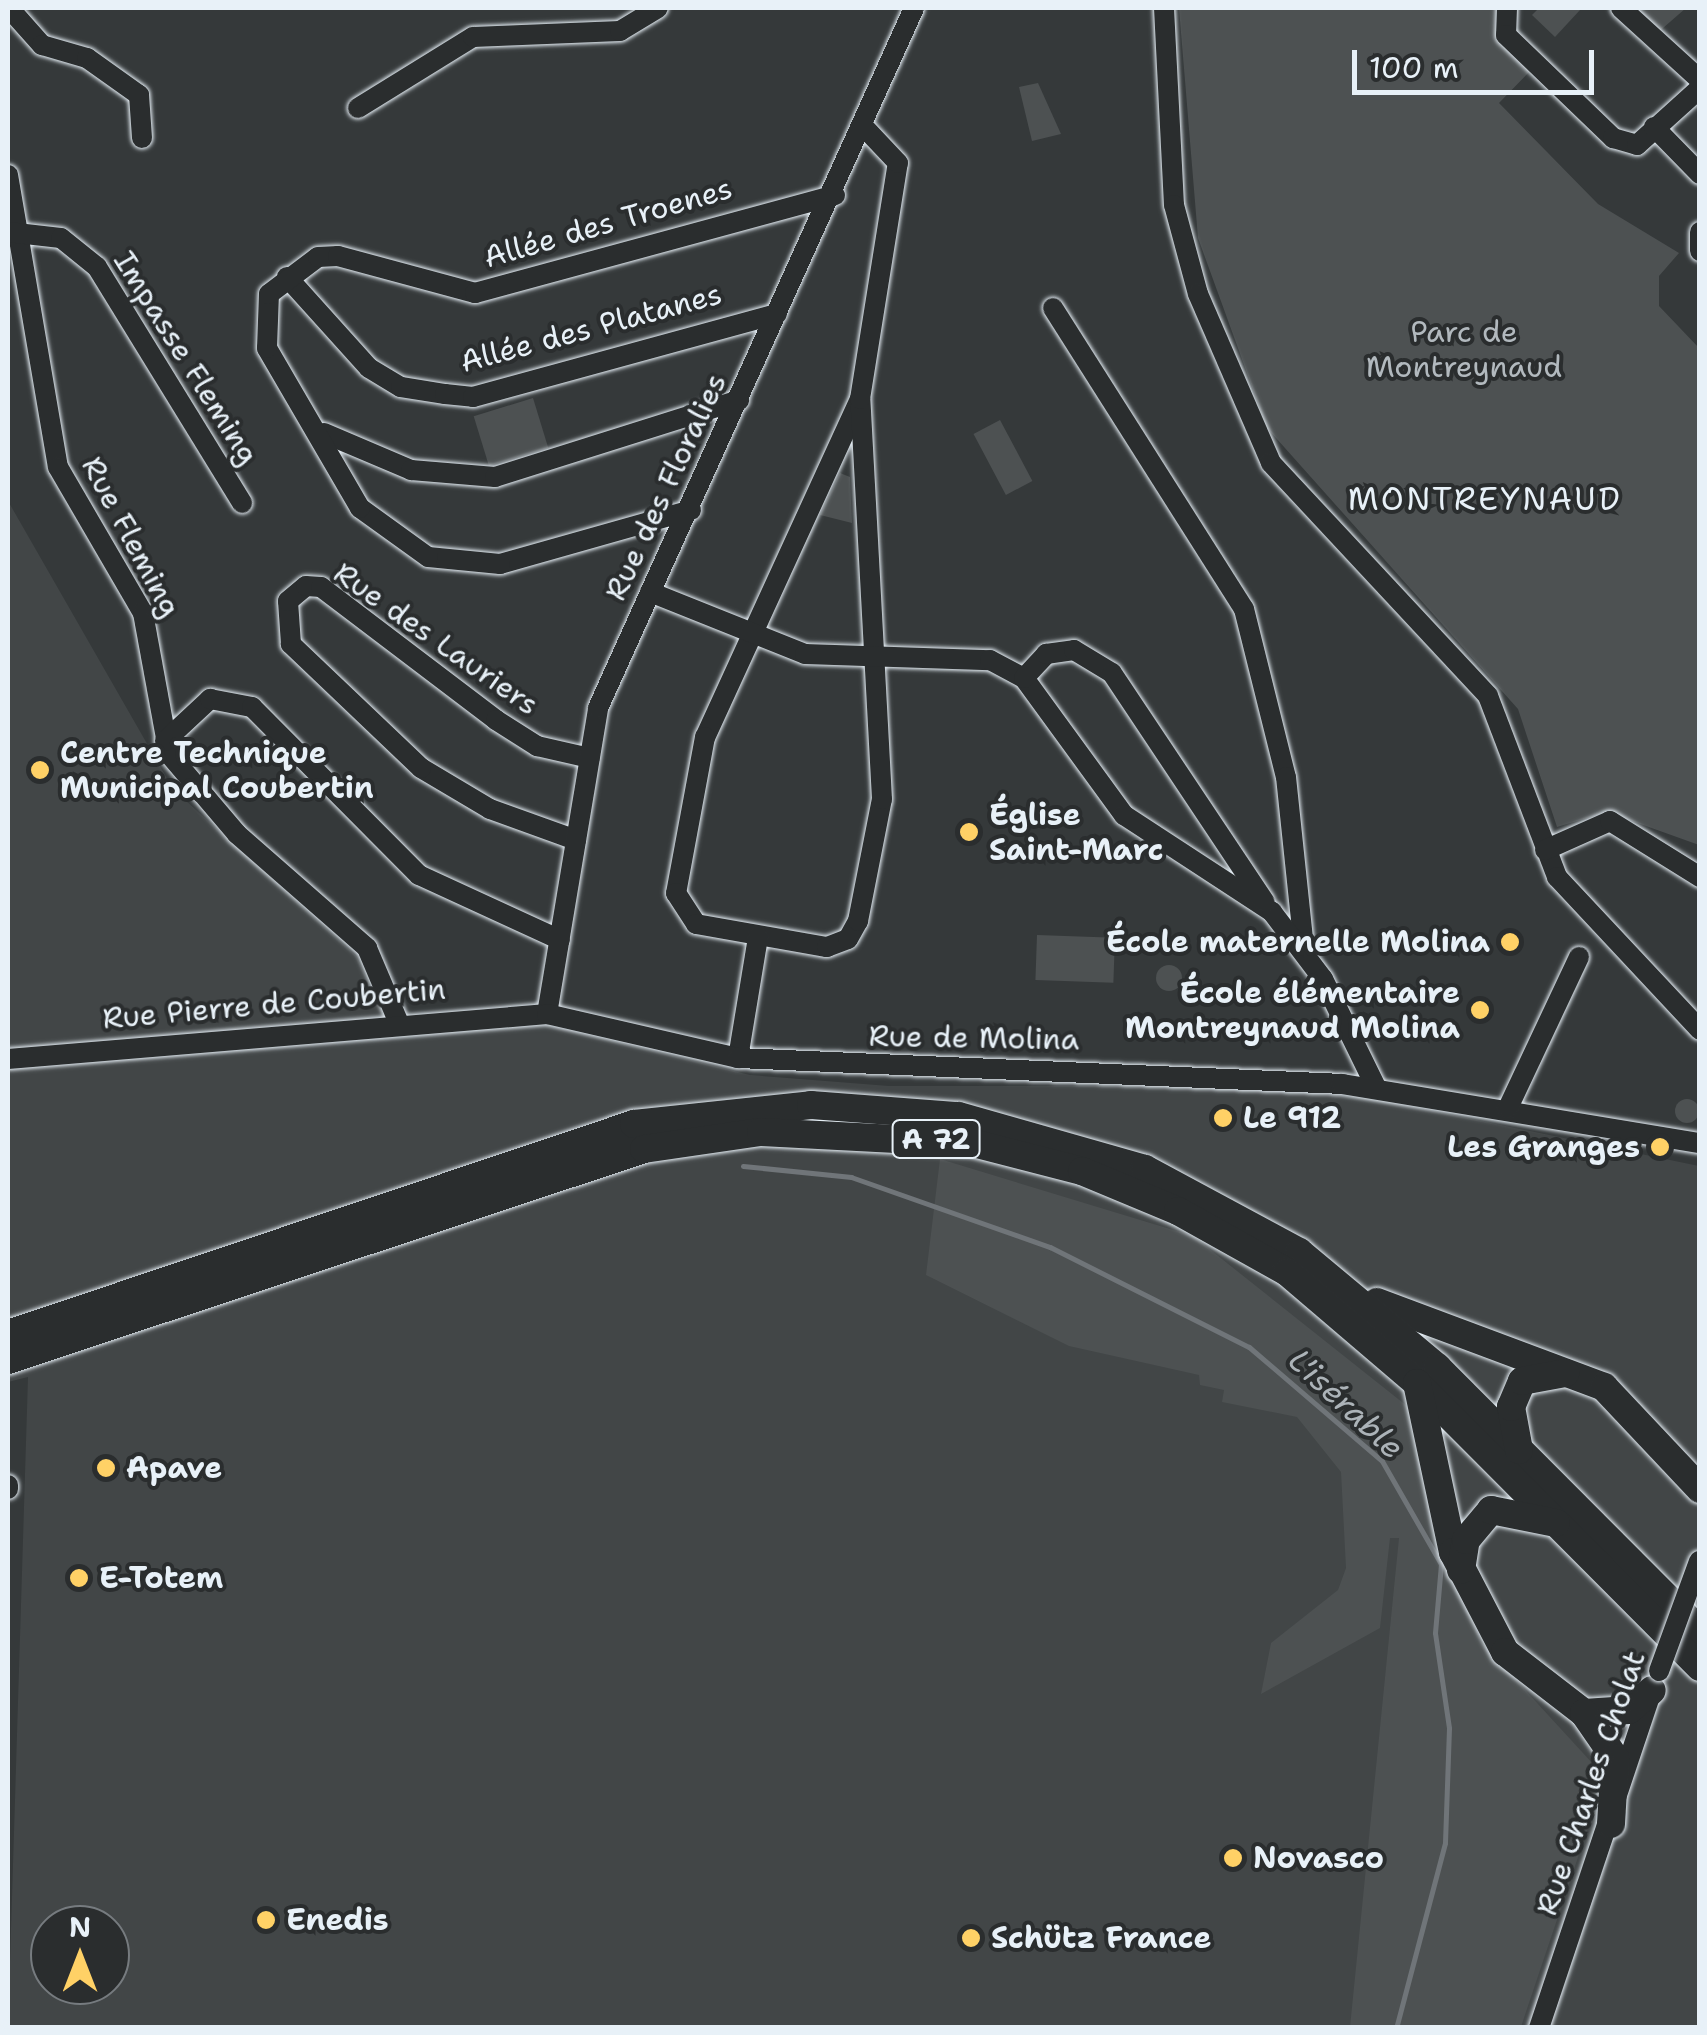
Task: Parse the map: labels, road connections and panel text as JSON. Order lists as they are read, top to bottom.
{
  "streets": {
    "highway": ["A 72"],
    "street": [
      "Allée des Troenes",
      "Allée des Platanes",
      "Impasse Fleming",
      "Rue des Floralies",
      "Rue Fleming",
      "Rue des Lauriers",
      "Rue Pierre de Coubertin",
      "Rue de Molina",
      "Rue Charles Cholat"
    ]
  },
  "crossings": [
    ["Allée des Troenes", "Allée des Platanes"],
    ["Allée des Troenes", "Rue des Floralies"],
    ["Allée des Platanes", "Rue des Floralies"],
    ["Impasse Fleming", "Rue Fleming"],
    ["Rue des Floralies", "Rue des Lauriers"],
    ["Rue des Floralies", "Rue Pierre de Coubertin"],
    ["Rue des Floralies", "Rue de Molina"],
    ["Rue Fleming", "Rue Pierre de Coubertin"],
    ["Rue Pierre de Coubertin", "Rue de Molina"]
  ],
  "districts": ["MONTREYNAUD"],
  "water": ["L'isérable"],
  "parks": ["Parc de Montreynaud"],
  "places": [
    "Centre Technique Municipal Coubertin",
    "Église Saint-Marc",
    "École maternelle Molina",
    "École élémentaire Montreynaud Molina",
    "Le 912",
    "Les Granges",
    "Apave",
    "E-Totem",
    "Novasco",
    "Enedis",
    "Schütz France"
  ],
  "scale_bar": "100 m",
  "north": "top"
}
